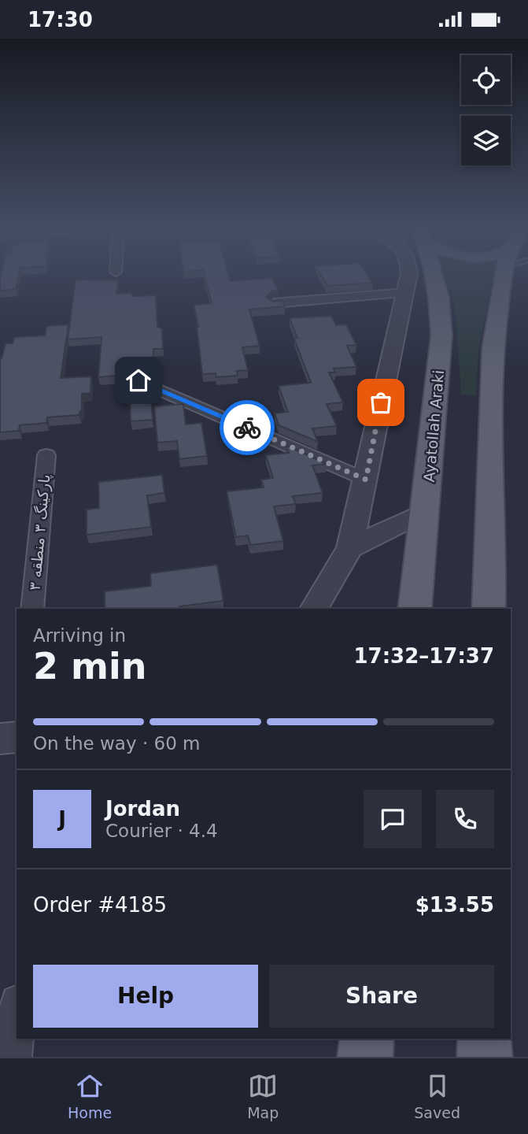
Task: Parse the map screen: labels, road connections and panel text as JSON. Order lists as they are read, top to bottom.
{
  "streets": {
    "main road": ["Ayatollah Araki"],
    "street": ["پارکینگ ۳ منطقه ۳"]
  },
  "page": {
    "status": "17:30",
    "heading": ["2 min", "Arriving in", "17:32–17:37"],
    "panel": [
      "Jordan",
      "Courier · 4.4",
      "Order #4185",
      "$13.55"
    ],
    "bar": "On the way · 60 m",
    "round": "J",
    "buttons": ["Help", "Share"],
    "tabs": ["Home", "Map", "Saved"]
  }
}
